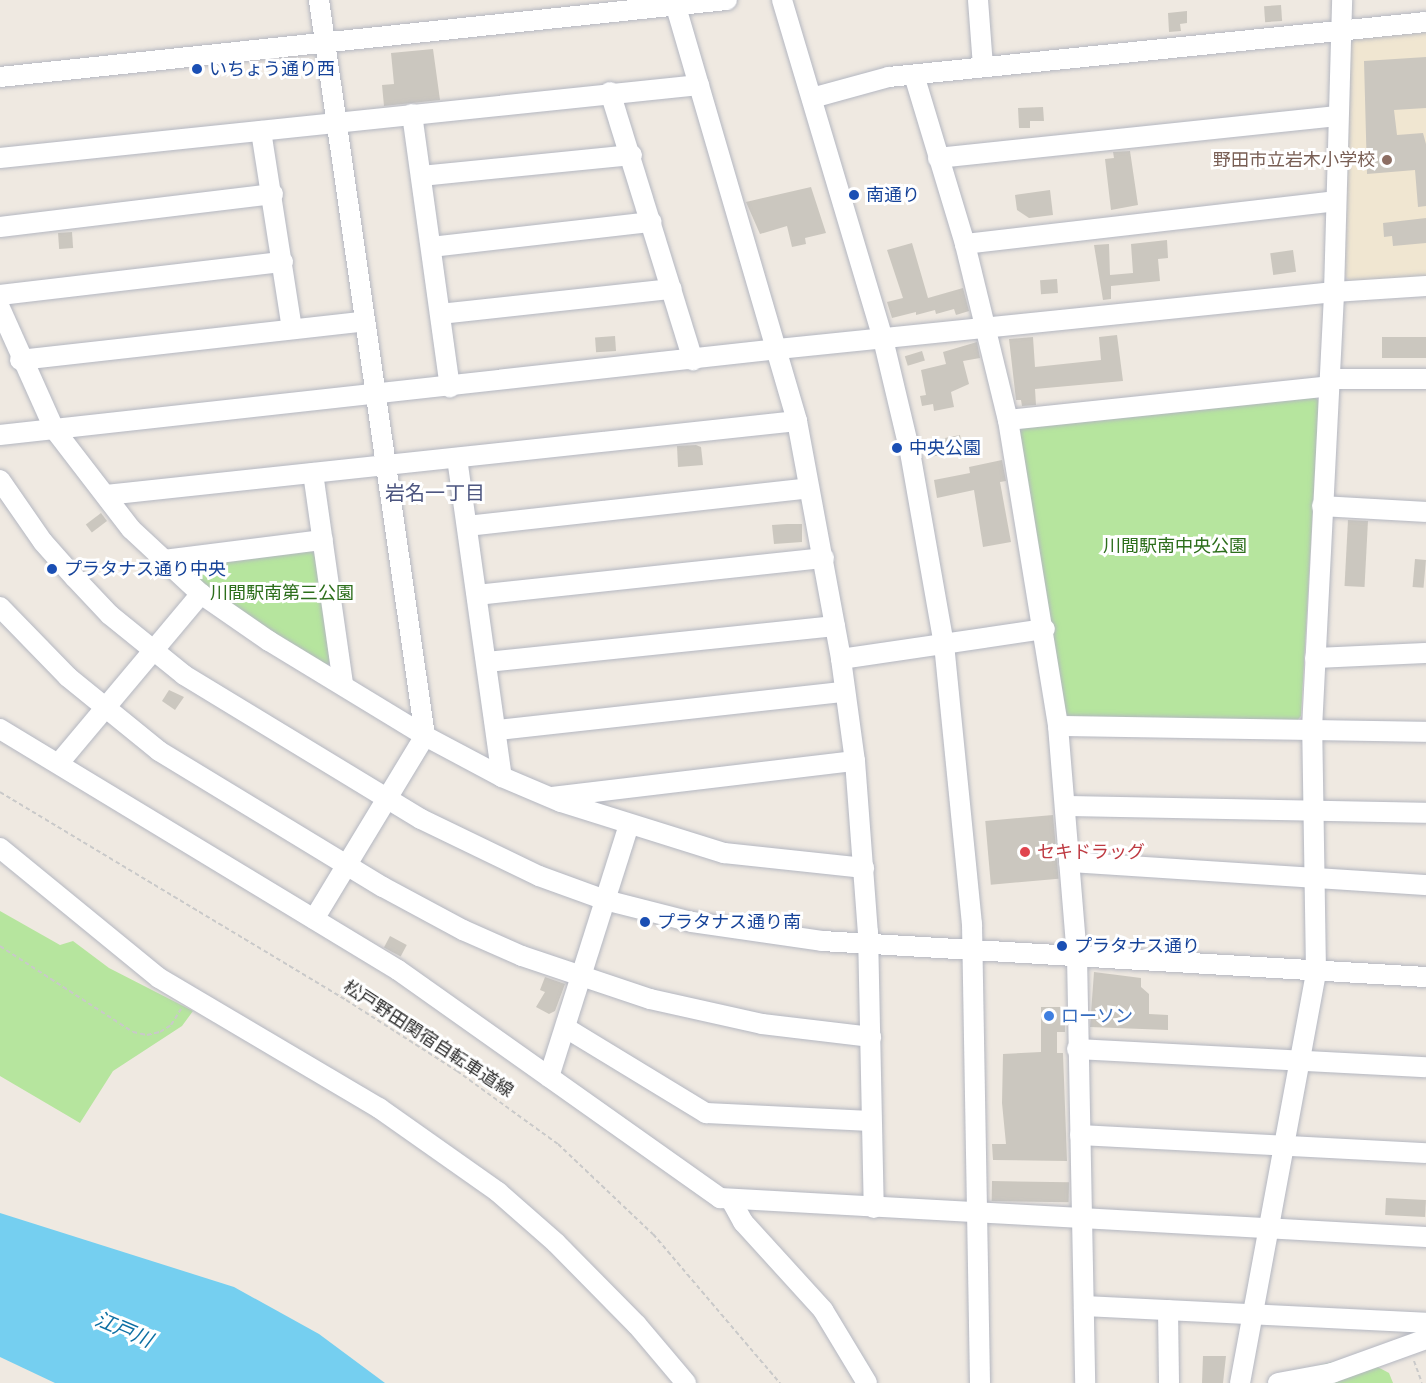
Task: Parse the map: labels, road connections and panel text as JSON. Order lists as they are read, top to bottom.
{
  "streets": {
    "path": ["松戸野田関宿自転車道線"]
  },
  "districts": ["岩名一丁目"],
  "water": ["江戸川"],
  "parks": ["川間駅南中央公園", "川間駅南第三公園"],
  "places": [
    "いちょう通り西",
    "野田市立岩木小学校",
    "南通り",
    "中央公園",
    "プラタナス通り中央",
    "セキドラッグ",
    "プラタナス通り南",
    "プラタナス通り",
    "ローソン"
  ]
}
